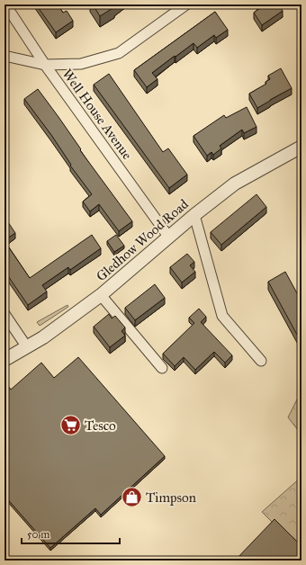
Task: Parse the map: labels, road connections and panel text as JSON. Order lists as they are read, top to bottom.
{
  "streets": {
    "street": ["Well House Avenue", "Gledhow Wood Road"]
  },
  "crossings": [
    ["Well House Avenue", "Gledhow Wood Road"]
  ],
  "places": {
    "supermarket": ["Tesco"],
    "shop": ["Timpson"]
  },
  "scale_bar": "50 m"
}
